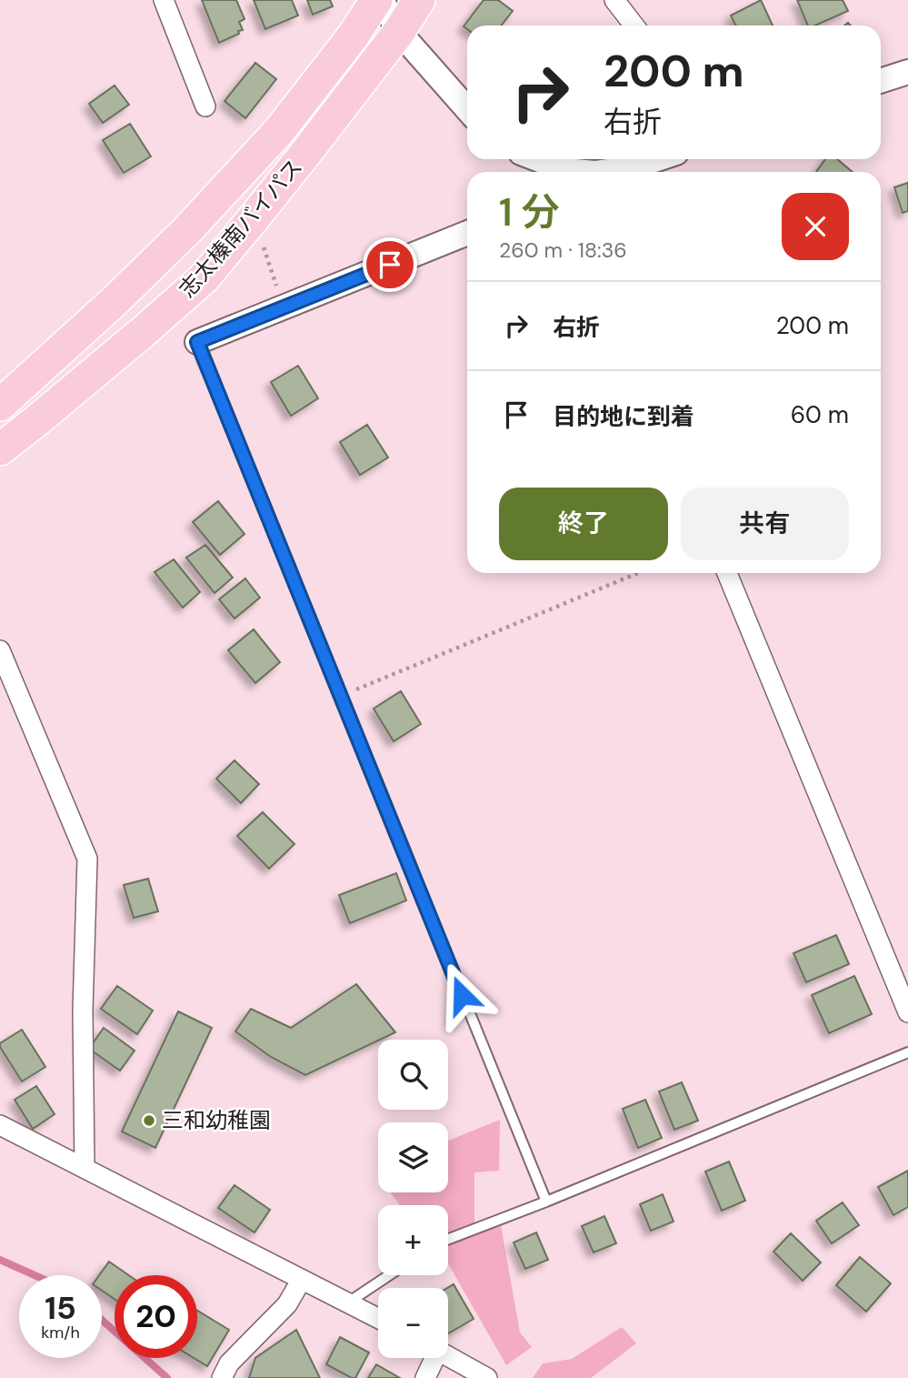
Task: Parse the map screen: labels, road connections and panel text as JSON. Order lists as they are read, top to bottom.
{
  "streets": {
    "highway": ["志太榛南バイパス"]
  },
  "places": ["三和幼稚園"],
  "page": {
    "turn": ["200 m", "右折"],
    "heading": ["1 分", "260 m · 18:36"],
    "list": [
      {
        "name": "右折",
        "value": "200 m"
      },
      {
        "name": "目的地に到着",
        "value": "60 m"
      }
    ],
    "buttons": ["終了", "共有"],
    "map_buttons": ["+", "−"],
    "speed": "15 km/h",
    "limit": "20"
  }
}
